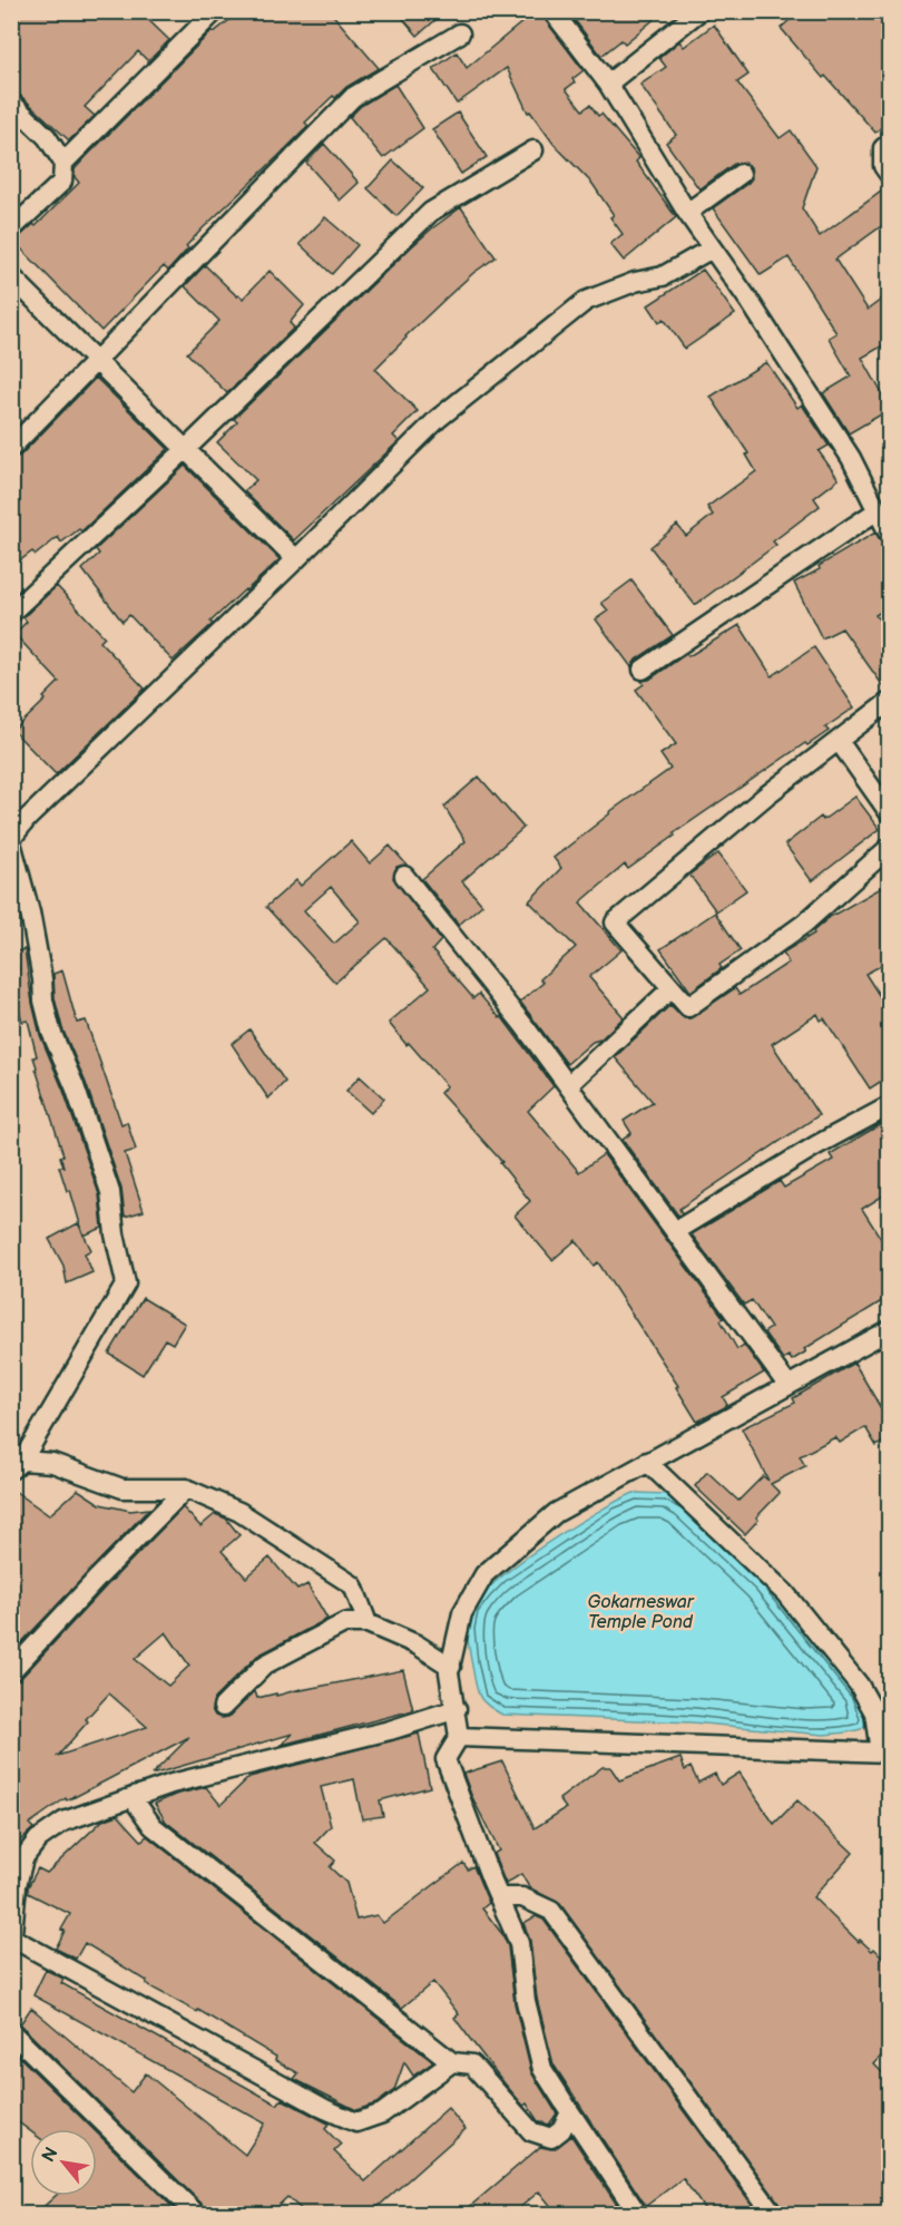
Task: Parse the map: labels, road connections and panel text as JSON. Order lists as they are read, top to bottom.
{
  "water": ["Gokarneswar Temple Pond"],
  "north": "top left"
}
